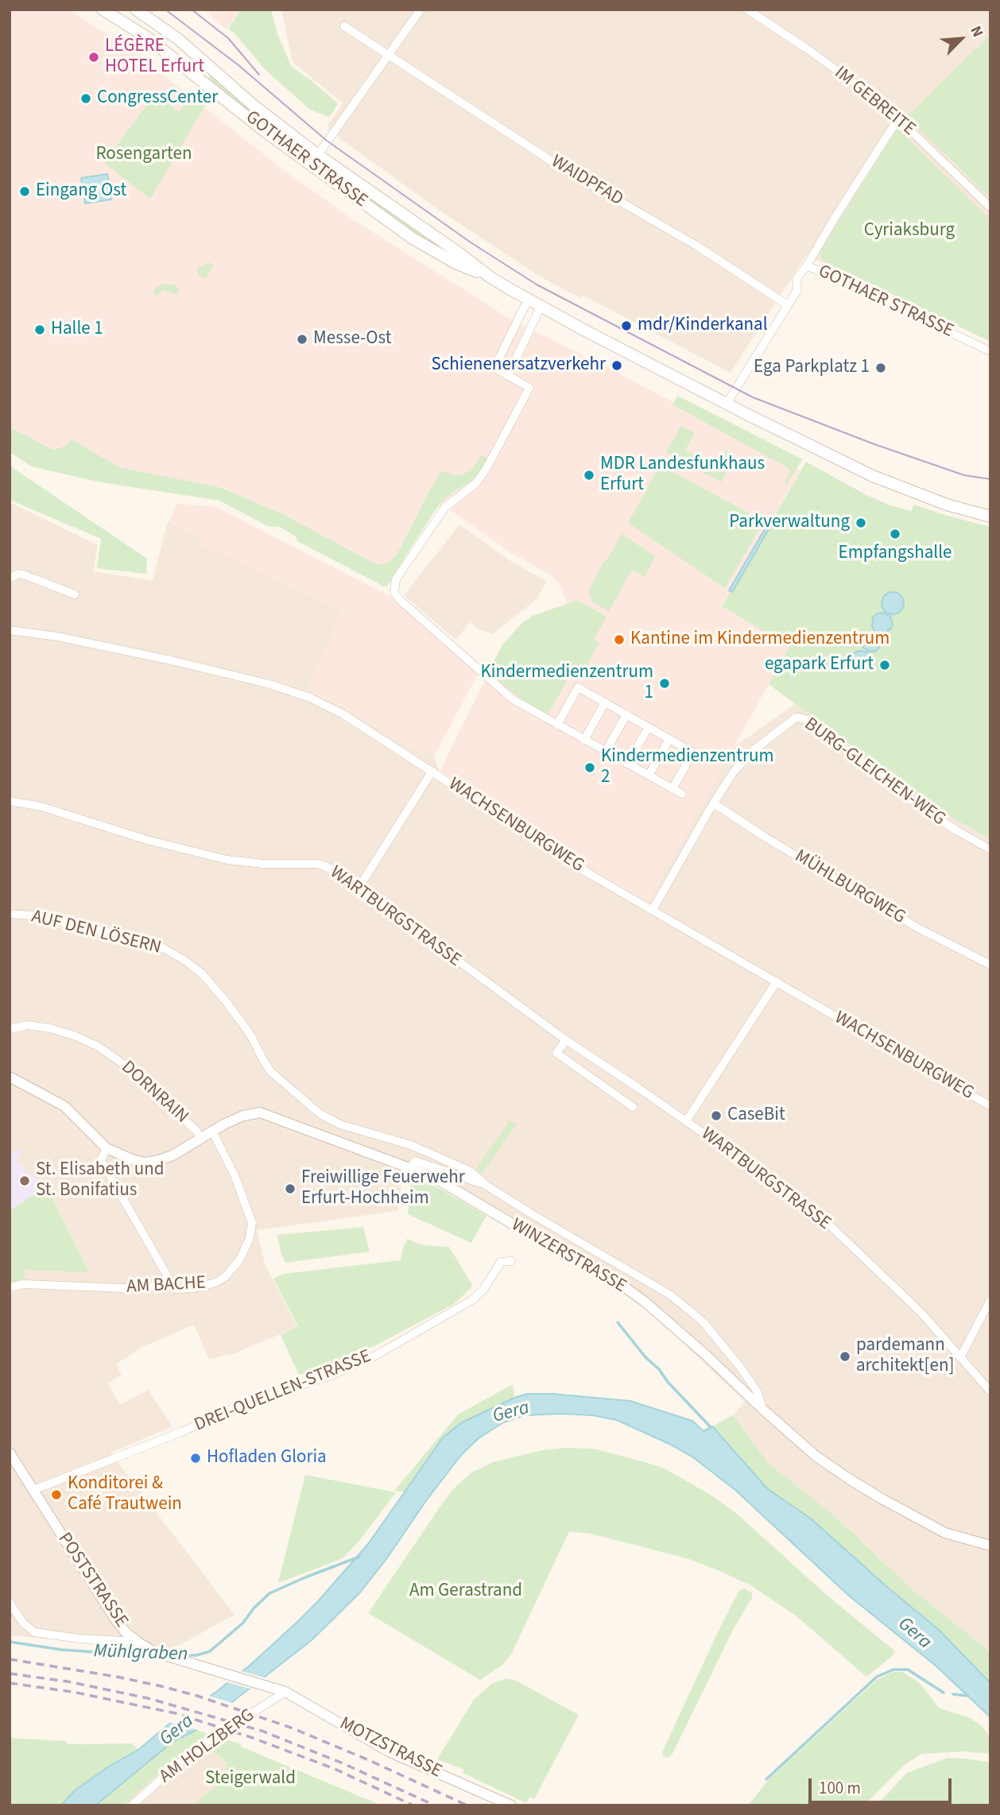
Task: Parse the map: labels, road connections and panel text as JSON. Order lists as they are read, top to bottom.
{
  "streets": {
    "main road": ["GOTHAER STRASSE"],
    "street": [
      "IM GEBREITE",
      "WAIDPFAD",
      "BURG-GLEICHEN-WEG",
      "WACHSENBURGWEG",
      "MÜHLBURGWEG",
      "WARTBURGSTRASSE",
      "AUF DEN LÖSERN",
      "DORNRAIN",
      "WINZERSTRASSE",
      "AM BACHE",
      "DREI-QUELLEN-STRASSE",
      "POSTSTRASSE",
      "AM HOLZBERG",
      "MOTZSTRASSE"
    ]
  },
  "crossings": [
    ["GOTHAER STRASSE", "WAIDPFAD"],
    ["BURG-GLEICHEN-WEG", "WACHSENBURGWEG"],
    ["BURG-GLEICHEN-WEG", "MÜHLBURGWEG"],
    ["AUF DEN LÖSERN", "WINZERSTRASSE"],
    ["WINZERSTRASSE", "AM BACHE"],
    ["DREI-QUELLEN-STRASSE", "POSTSTRASSE"],
    ["POSTSTRASSE", "MOTZSTRASSE"],
    ["AM HOLZBERG", "MOTZSTRASSE"]
  ],
  "water": ["Gera", "Mühlgraben"],
  "parks": [
    "Rosengarten",
    "Cyriaksburg",
    "Am Gerastrand",
    "Steigerwald"
  ],
  "places": [
    "LÉGÈRE HOTEL Erfurt",
    "CongressCenter",
    "Eingang Ost",
    "mdr/Kinderkanal",
    "Halle 1",
    "Messe-Ost",
    "Schienenersatzverkehr",
    "Ega Parkplatz 1",
    "MDR Landesfunkhaus Erfurt",
    "Parkverwaltung",
    "Empfangshalle",
    "Kantine im Kindermedienzentrum",
    "egapark Erfurt",
    "Kindermedienzentrum 1",
    "Kindermedienzentrum 2",
    "CaseBit",
    "St. Elisabeth und St. Bonifatius",
    "Freiwillige Feuerwehr Erfurt-Hochheim",
    "pardemann architekt[en]",
    "Hofladen Gloria",
    "Konditorei & Café Trautwein"
  ],
  "scale_bar": "100 m",
  "north": "top right"
}
